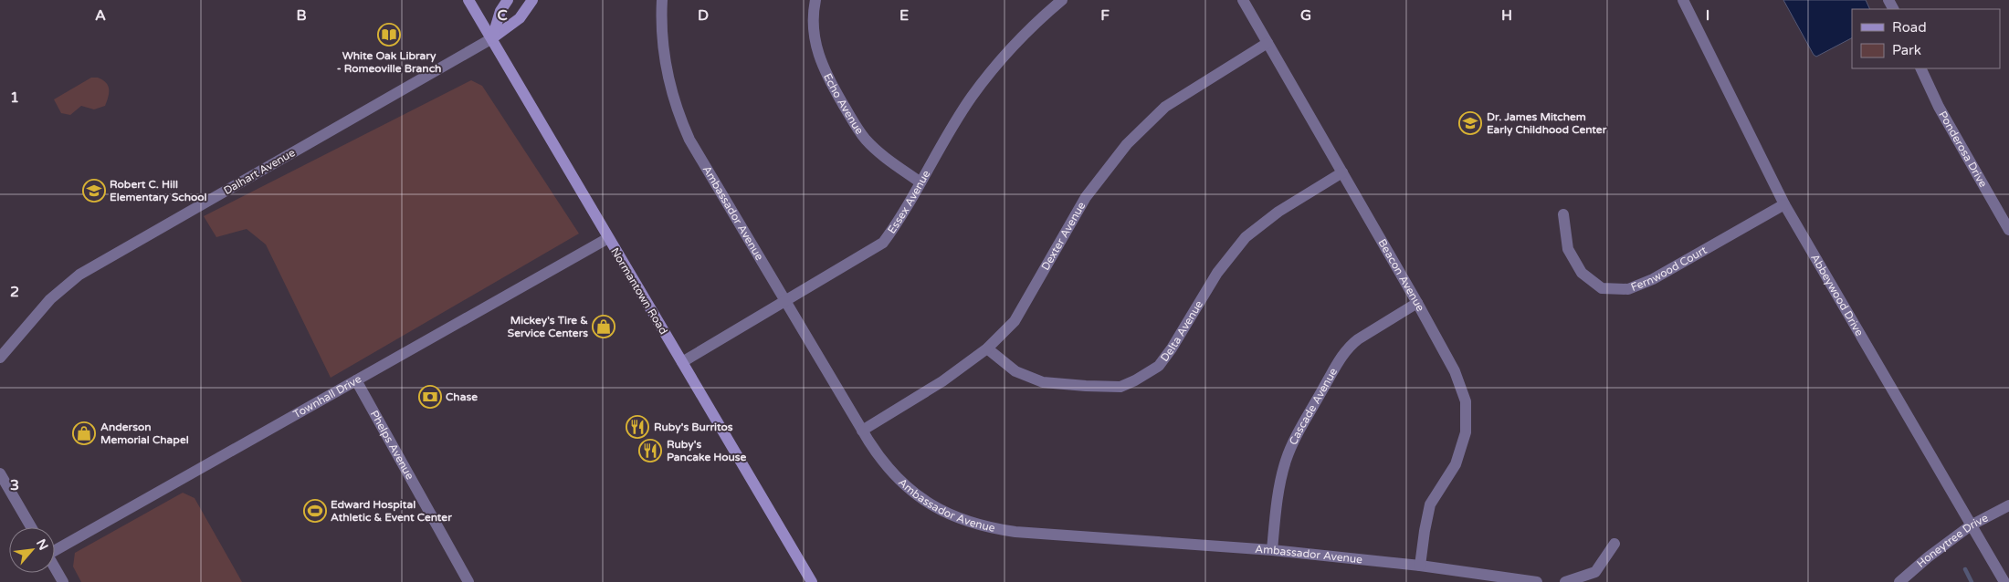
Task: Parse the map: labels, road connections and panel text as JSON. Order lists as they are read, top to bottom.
{
  "streets": {
    "main road": ["Dalhart Avenue", "Normantown Road"],
    "street": [
      "Echo Avenue",
      "Ponderosa Drive",
      "Essex Avenue",
      "Ambassador Avenue",
      "Dexter Avenue",
      "Fernwood Court",
      "Beacon Avenue",
      "Abbeywood Drive",
      "Delta Avenue",
      "Townhall Drive",
      "Cascade Avenue",
      "Phelps Avenue",
      "Honeytree Drive"
    ]
  },
  "crossings": [
    ["Echo Avenue", "Essex Avenue"],
    ["Dalhart Avenue", "Normantown Road"],
    ["Essex Avenue", "Ambassador Avenue"],
    ["Essex Avenue", "Normantown Road"],
    ["Ambassador Avenue", "Dexter Avenue"],
    ["Ambassador Avenue", "Beacon Avenue"],
    ["Ambassador Avenue", "Cascade Avenue"],
    ["Dexter Avenue", "Beacon Avenue"],
    ["Dexter Avenue", "Delta Avenue"],
    ["Fernwood Court", "Abbeywood Drive"],
    ["Beacon Avenue", "Delta Avenue"],
    ["Beacon Avenue", "Cascade Avenue"],
    ["Normantown Road", "Townhall Drive"],
    ["Abbeywood Drive", "Honeytree Drive"],
    ["Townhall Drive", "Phelps Avenue"]
  ],
  "places": {
    "library": ["White Oak Library - Romeoville Branch"],
    "school or university": ["Dr. James Mitchem Early Childhood Center", "Robert C. Hill Elementary School"],
    "shop": ["Mickey's Tire & Service Centers", "Anderson Memorial Chapel"],
    "bank": ["Chase"],
    "restaurant": ["Ruby's Burritos", "Ruby's Pancake House"],
    "sports": ["Edward Hospital Athletic & Event Center"]
  },
  "legend": ["Road", "Park"],
  "north": "top right",
  "grid": {
    "columns": [
      "A",
      "B",
      "C",
      "D",
      "E",
      "F",
      "G",
      "H",
      "I"
    ],
    "rows": ["1", "2", "3"]
  }
}
